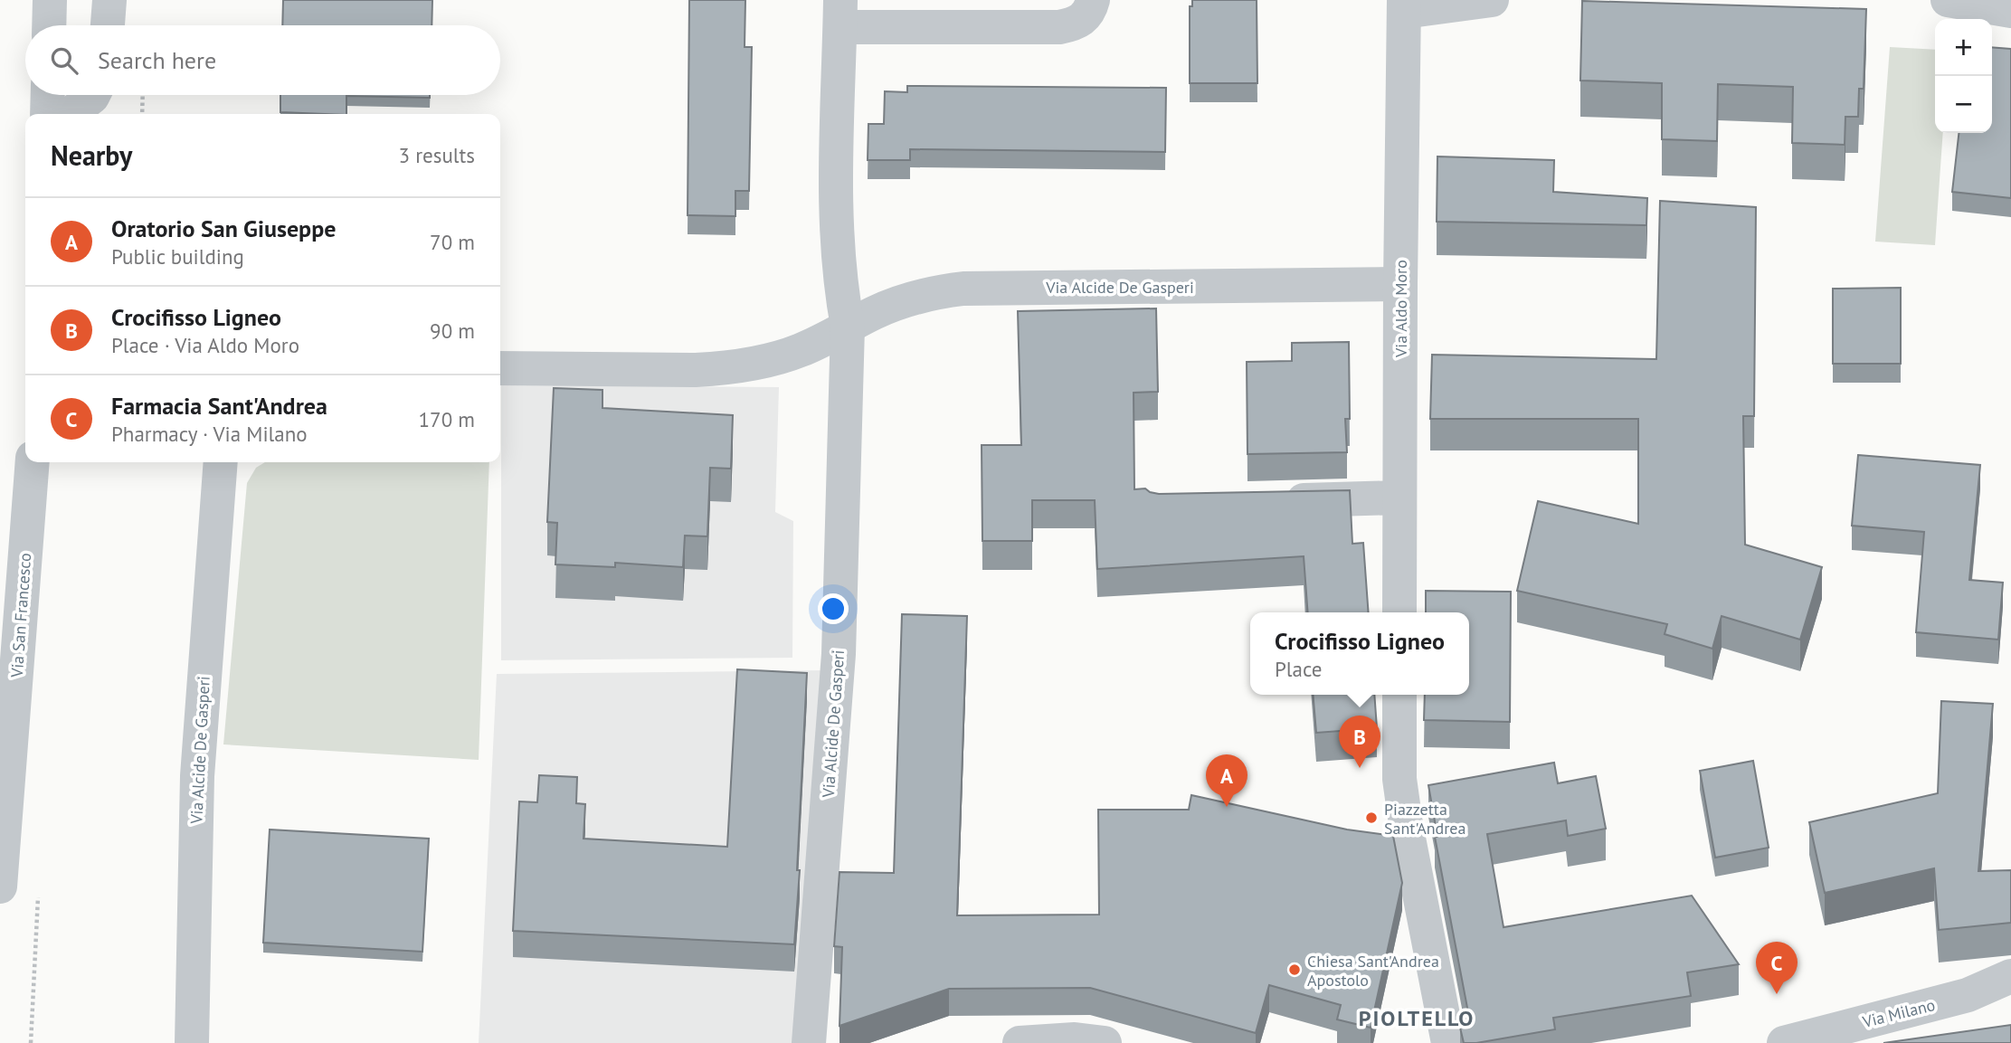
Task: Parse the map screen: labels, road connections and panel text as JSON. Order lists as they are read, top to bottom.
{
  "streets": {
    "street": [
      "Via Alcide De Gasperi",
      "Via Aldo Moro",
      "Via San Francesco",
      "Via Milano"
    ]
  },
  "crossings": [
    ["Via Alcide De Gasperi", "Via Aldo Moro"]
  ],
  "districts": ["PIOLTELLO"],
  "places": ["Piazzetta Sant'Andrea", "Chiesa Sant'Andrea Apostolo"],
  "page": {
    "map_buttons": ["+", "−"],
    "search": "Search here",
    "heading": ["Nearby", "3 results"],
    "list": [
      {
        "mark": "A",
        "name": "Oratorio San Giuseppe",
        "note": "Public building",
        "value": "70 m"
      },
      {
        "mark": "B",
        "name": "Crocifisso Ligneo",
        "note": "Place · Via Aldo Moro",
        "value": "90 m"
      },
      {
        "mark": "C",
        "name": "Farmacia Sant'Andrea",
        "note": "Pharmacy · Via Milano",
        "value": "170 m"
      }
    ],
    "popup": ["Crocifisso Ligneo", "Place"],
    "pins": ["B", "A", "C"]
  }
}
